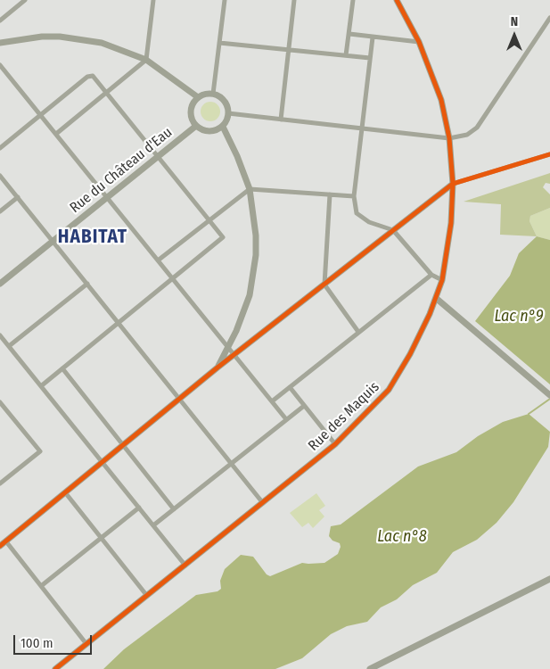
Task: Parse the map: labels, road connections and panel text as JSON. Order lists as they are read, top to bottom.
{
  "streets": {
    "street": ["Rue du Château d'Eau", "Rue des Maquis"]
  },
  "districts": ["HABITAT"],
  "water": ["Lac n°9", "Lac n°8"],
  "scale_bar": "100 m",
  "north": "top"
}
